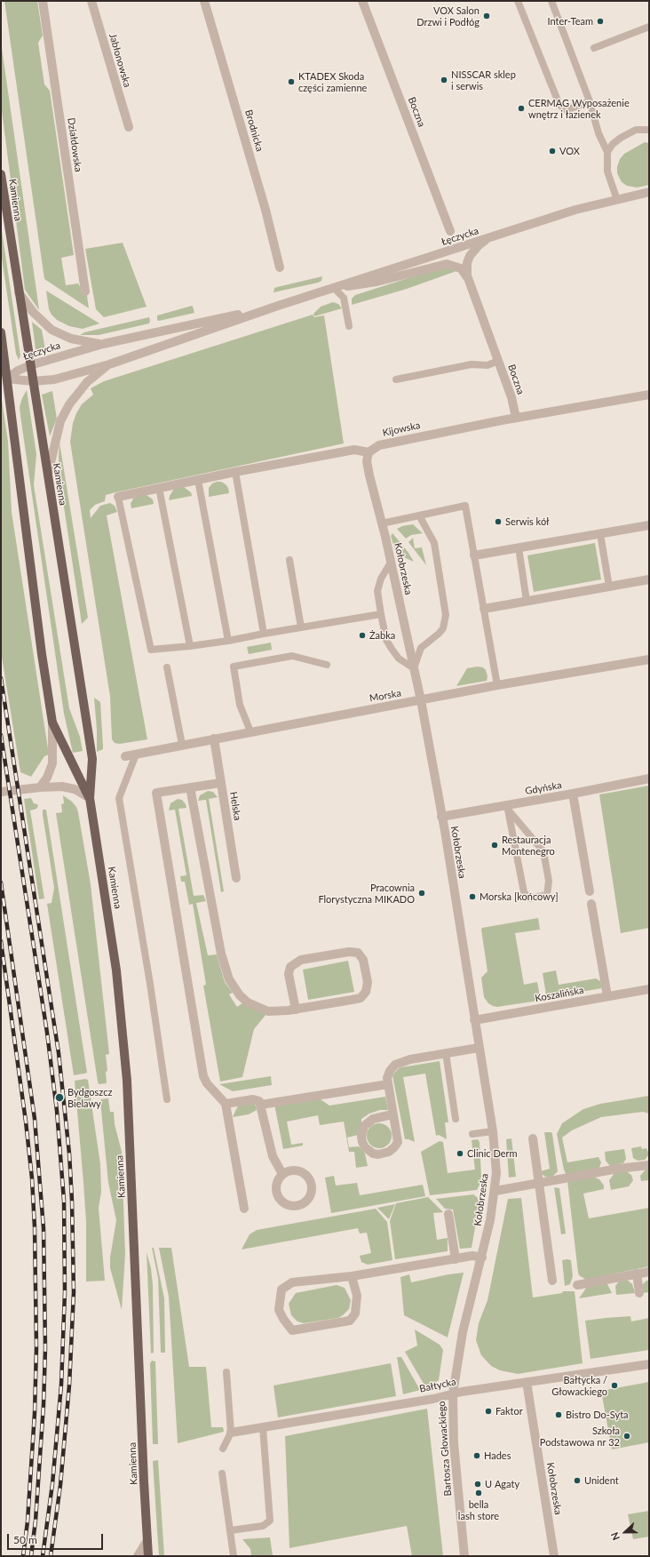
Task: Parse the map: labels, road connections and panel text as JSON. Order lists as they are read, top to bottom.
{
  "streets": {
    "main road": ["Kamienna"],
    "street": [
      "Jabłonowska",
      "Boczna",
      "Brodnicka",
      "Działdowska",
      "Łęczycka",
      "Kijowska",
      "Kołobrzeska",
      "Morska",
      "Gdyńska",
      "Helska",
      "Koszalińska",
      "Bałtycka",
      "Bartosza Głowackiego"
    ]
  },
  "crossings": [
    ["Boczna", "Kijowska"],
    ["Kamienna", "Łęczycka"],
    ["Kijowska", "Kołobrzeska"],
    ["Kołobrzeska", "Morska"],
    ["Kołobrzeska", "Gdyńska"],
    ["Kołobrzeska", "Koszalińska"],
    ["Kołobrzeska", "Bałtycka"],
    ["Kołobrzeska", "Bartosza Głowackiego"],
    ["Morska", "Helska"],
    ["Bałtycka", "Bartosza Głowackiego"]
  ],
  "places": [
    "VOX Salon Drzwi i Podłóg",
    "Inter-Team",
    "NISSCAR sklep i serwis",
    "KTADEX Skoda części zamienne",
    "CERMAG Wyposażenie wnętrz i łazienek",
    "VOX",
    "Serwis kół",
    "Żabka",
    "Restauracja Montenegro",
    "Pracownia Florystyczna MIKADO",
    "Morska [końcowy]",
    "Bydgoszcz Bielawy",
    "Clinic Derm",
    "Bałtycka / Głowackiego",
    "Faktor",
    "Bistro Do-Syta",
    "Szkoła Podstawowa nr 32",
    "Hades",
    "Unident",
    "U Agaty",
    "bella lash store"
  ],
  "scale_bar": "50 m",
  "north": "left"
}
